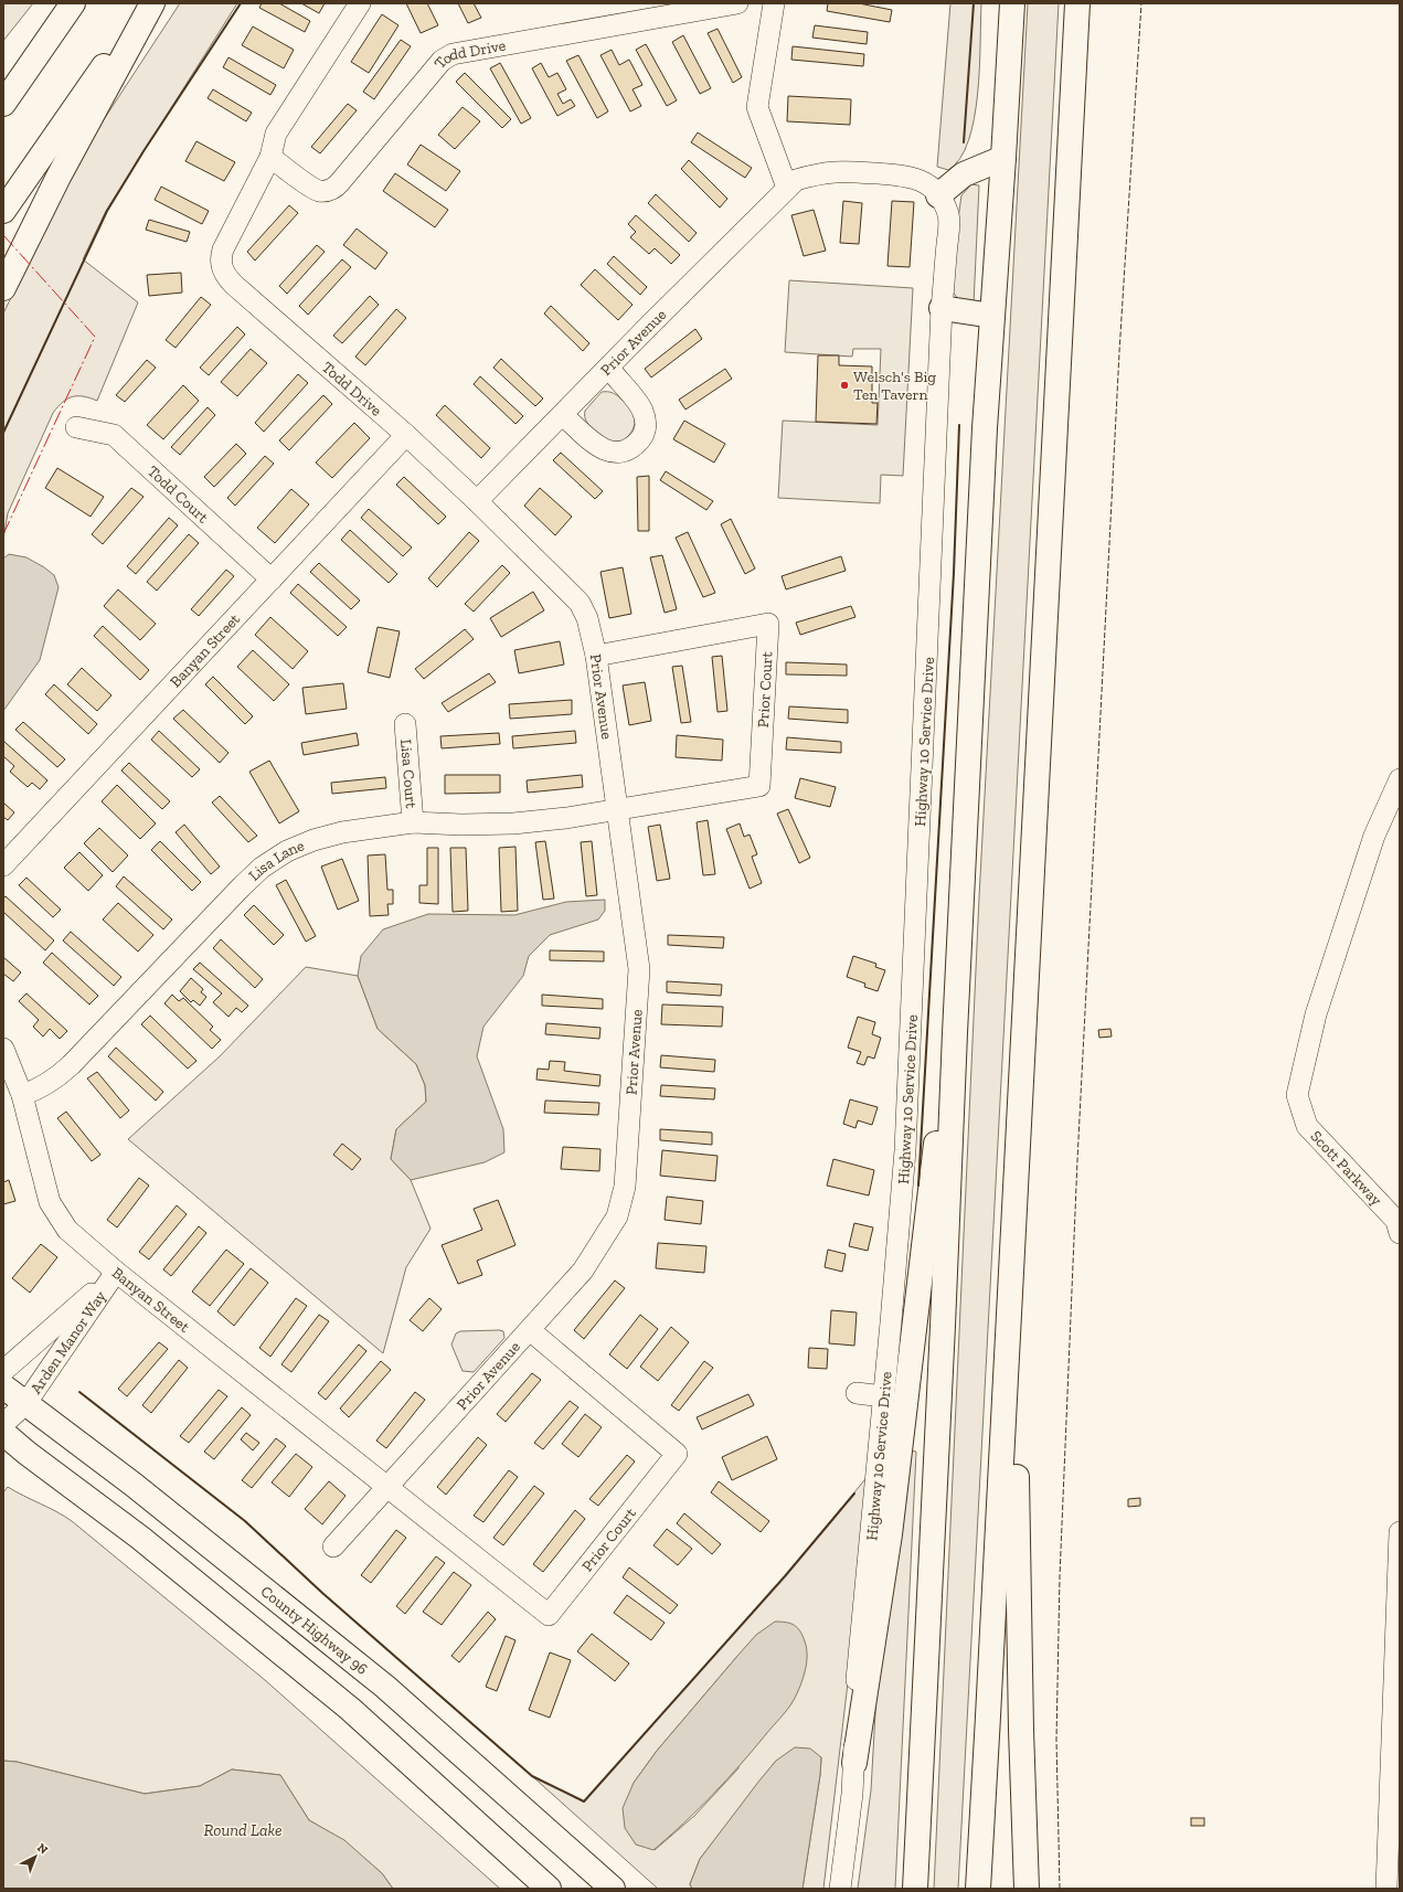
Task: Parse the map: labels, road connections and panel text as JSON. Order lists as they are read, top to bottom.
{
  "streets": {
    "main road": ["County Highway 96"],
    "street": [
      "Todd Drive",
      "Prior Avenue",
      "Todd Court",
      "Banyan Street",
      "Prior Court",
      "Highway 10 Service Drive",
      "Lisa Court",
      "Lisa Lane",
      "Scott Parkway",
      "Arden Manor Way"
    ]
  },
  "crossings": [
    ["Todd Drive", "Prior Avenue"],
    ["Todd Drive", "Banyan Street"],
    ["Prior Avenue", "Banyan Street"],
    ["Prior Avenue", "Prior Court"],
    ["Prior Avenue", "Highway 10 Service Drive"],
    ["Prior Avenue", "Lisa Lane"],
    ["Todd Court", "Banyan Street"],
    ["Banyan Street", "Prior Court"],
    ["Banyan Street", "Lisa Lane"],
    ["Banyan Street", "Arden Manor Way"],
    ["Prior Court", "Lisa Lane"],
    ["Lisa Court", "Lisa Lane"],
    ["Arden Manor Way", "County Highway 96"]
  ],
  "water": ["Round Lake"],
  "places": ["Welsch's Big Ten Tavern"],
  "north": "top right"
}
